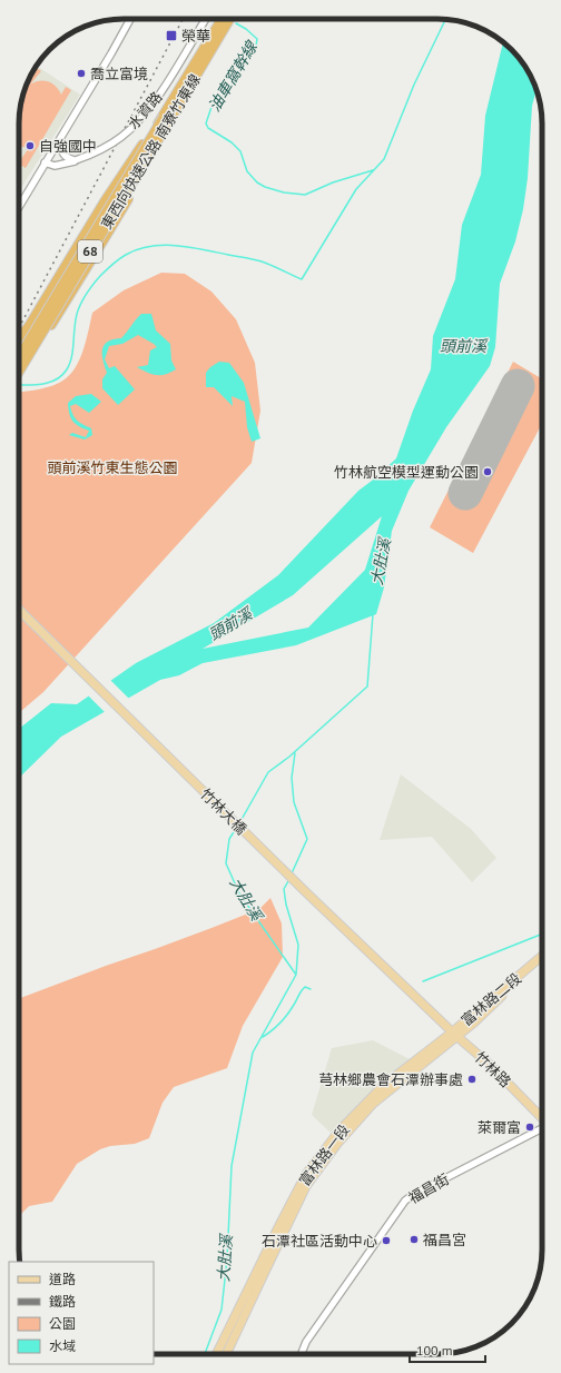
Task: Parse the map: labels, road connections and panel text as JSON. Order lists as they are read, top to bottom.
{
  "streets": {
    "highway": ["東西向快速公路 南寮竹東線", "68"],
    "main road": [
      "竹林大橋",
      "富林路二段",
      "竹林路",
      "富林路一段"
    ],
    "street": ["水資路", "福昌街"]
  },
  "crossings": [
    ["竹林大橋", "竹林路"],
    ["富林路二段", "竹林路"],
    ["富林路二段", "富林路一段"],
    ["竹林路", "富林路一段"]
  ],
  "water": ["油車窩幹線", "頭前溪", "大肚溪"],
  "parks": ["頭前溪竹東生態公園"],
  "places": {
    "transit": ["榮華"],
    "other": [
      "喬立富境",
      "自強國中",
      "竹林航空模型運動公園",
      "芎林鄉農會石潭辦事處",
      "萊爾富",
      "福昌宮",
      "石潭社區活動中心"
    ]
  },
  "legend": [
    "道路",
    "鐵路",
    "公園",
    "水域"
  ],
  "scale_bar": "100 m"
}
